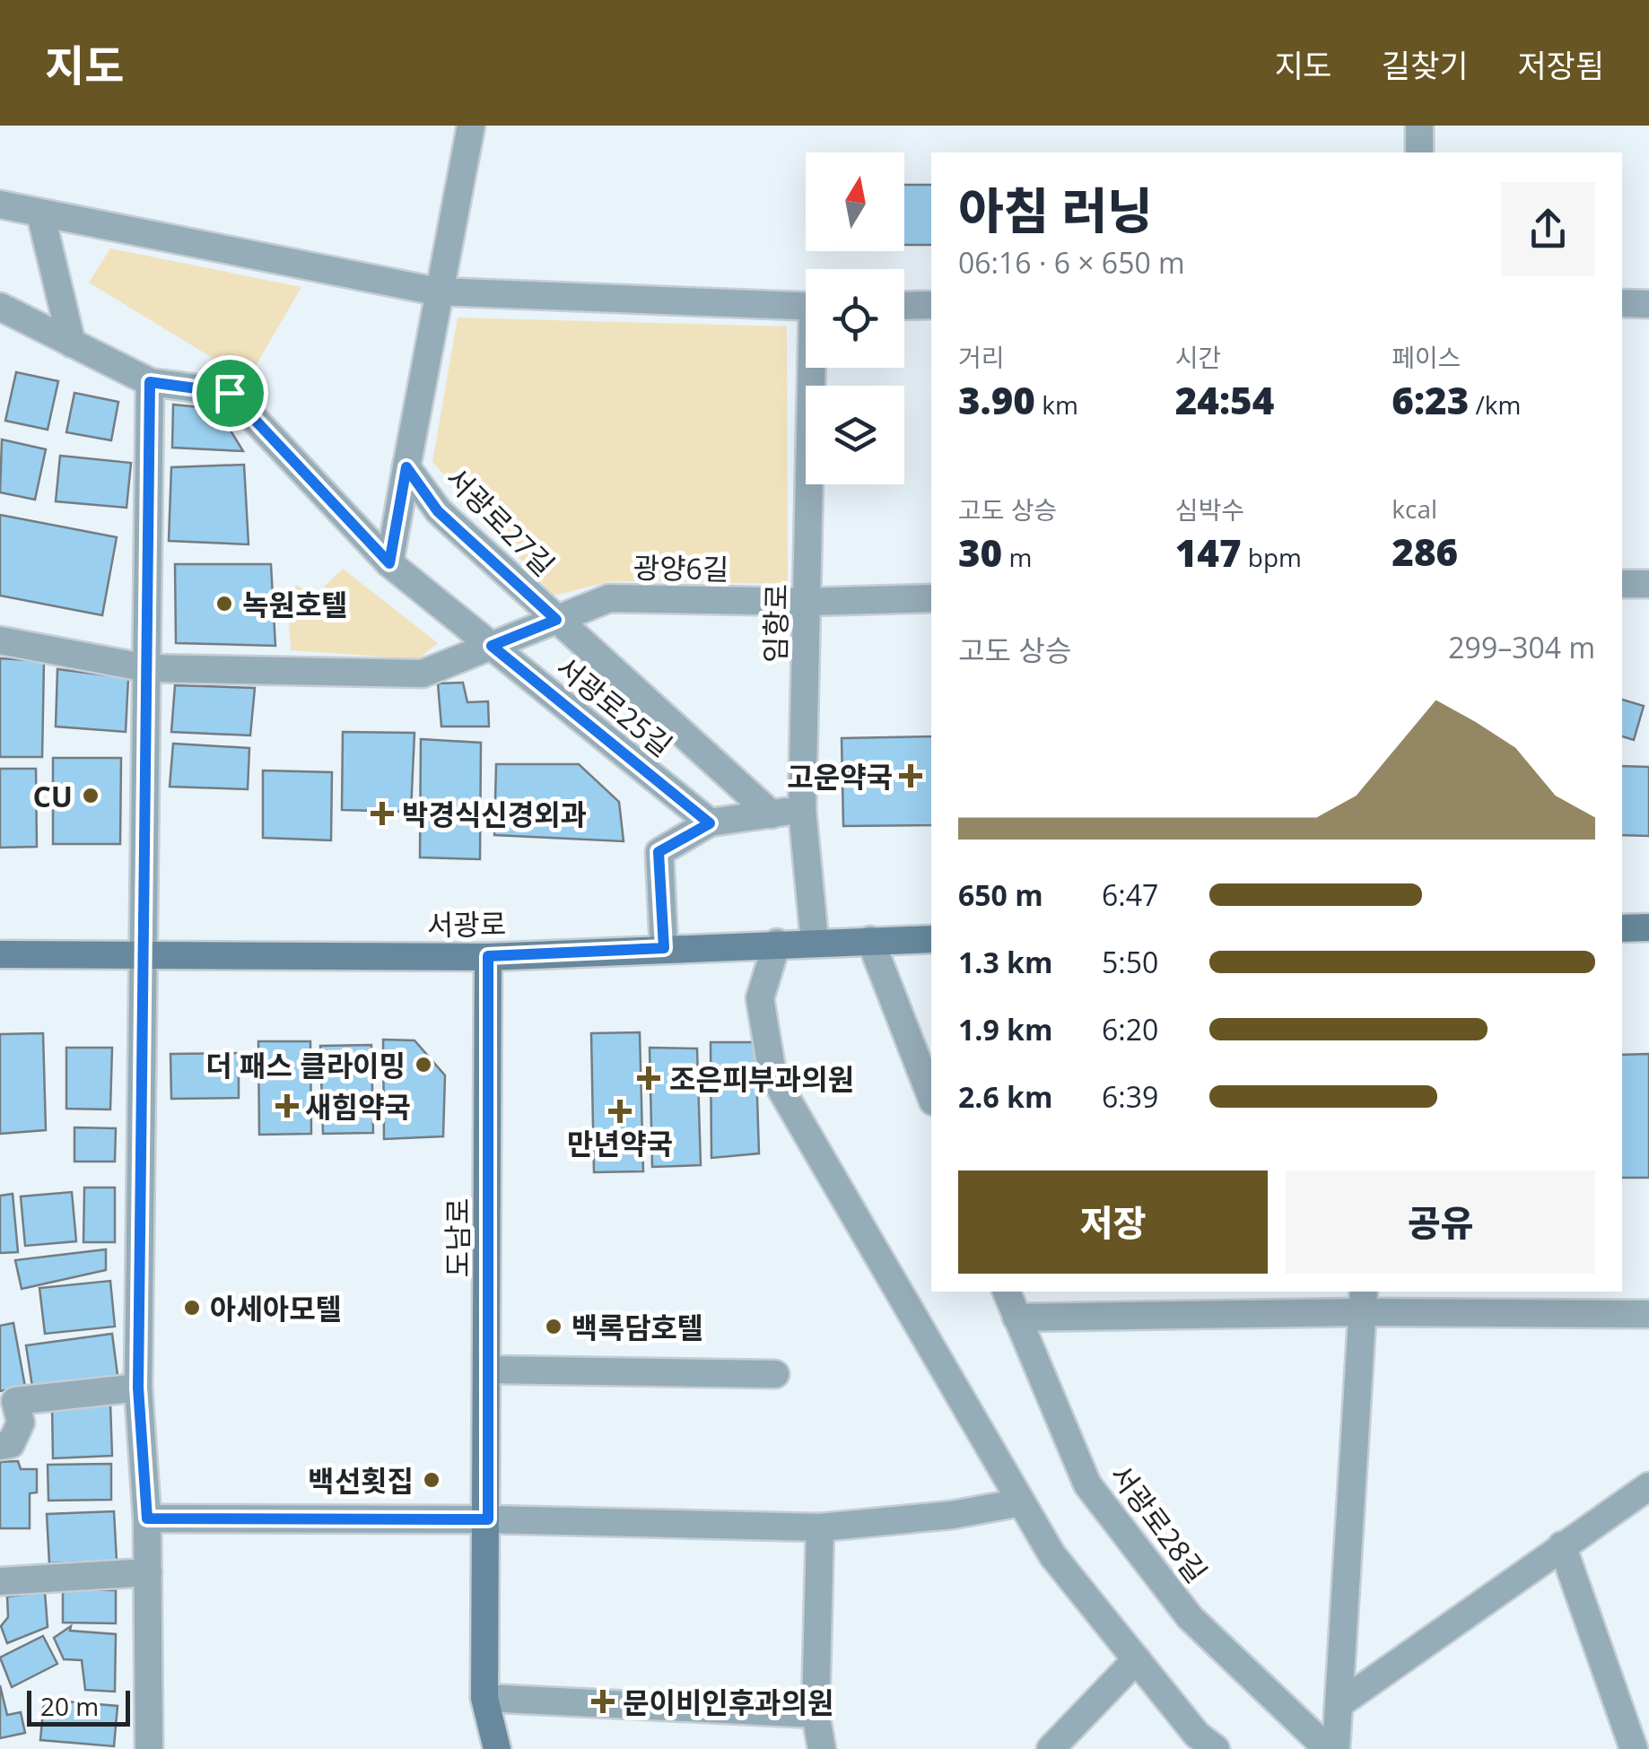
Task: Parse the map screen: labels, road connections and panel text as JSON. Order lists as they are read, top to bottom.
{
  "streets": {
    "main road": ["서광로", "도남로"],
    "street": [
      "서광로27길",
      "광양6길",
      "임항로",
      "서광로25길",
      "서광로28길"
    ]
  },
  "crossings": [
    ["서광로27길", "광양6길"],
    ["광양6길", "임항로"],
    ["광양6길", "서광로25길"],
    ["임항로", "서광로"],
    ["서광로", "도남로"]
  ],
  "places": {
    "other": [
      "녹원호텔",
      "CU",
      "더 패스 클라이밍",
      "아세아모텔",
      "백록담호텔",
      "백선횟집"
    ],
    "health": [
      "고운약국",
      "박경식신경외과",
      "조은피부과의원",
      "새힘약국",
      "만년약국",
      "문이비인후과의원"
    ]
  },
  "scale_bar": "20 m",
  "north": "top",
  "page": {
    "header": "지도",
    "nav": ["지도", "길찾기", "저장됨"],
    "heading": ["아침 러닝", "06:16 · 6 × 650 m"],
    "stats": [
      ["거리", "3.90 km"],
      ["시간", "24:54"],
      ["페이스", "6:23 /km"],
      ["고도 상승", "30 m"],
      ["심박수", "147 bpm"],
      ["kcal", "286"]
    ],
    "chart": ["고도 상승", "299–304 m"],
    "list": [
      {
        "name": "650 m",
        "note": "6:47"
      },
      {
        "name": "1.3 km",
        "note": "5:50"
      },
      {
        "name": "1.9 km",
        "note": "6:20"
      },
      {
        "name": "2.6 km",
        "note": "6:39"
      }
    ],
    "buttons": ["저장", "공유"],
    "scale": "20 m"
  }
}
